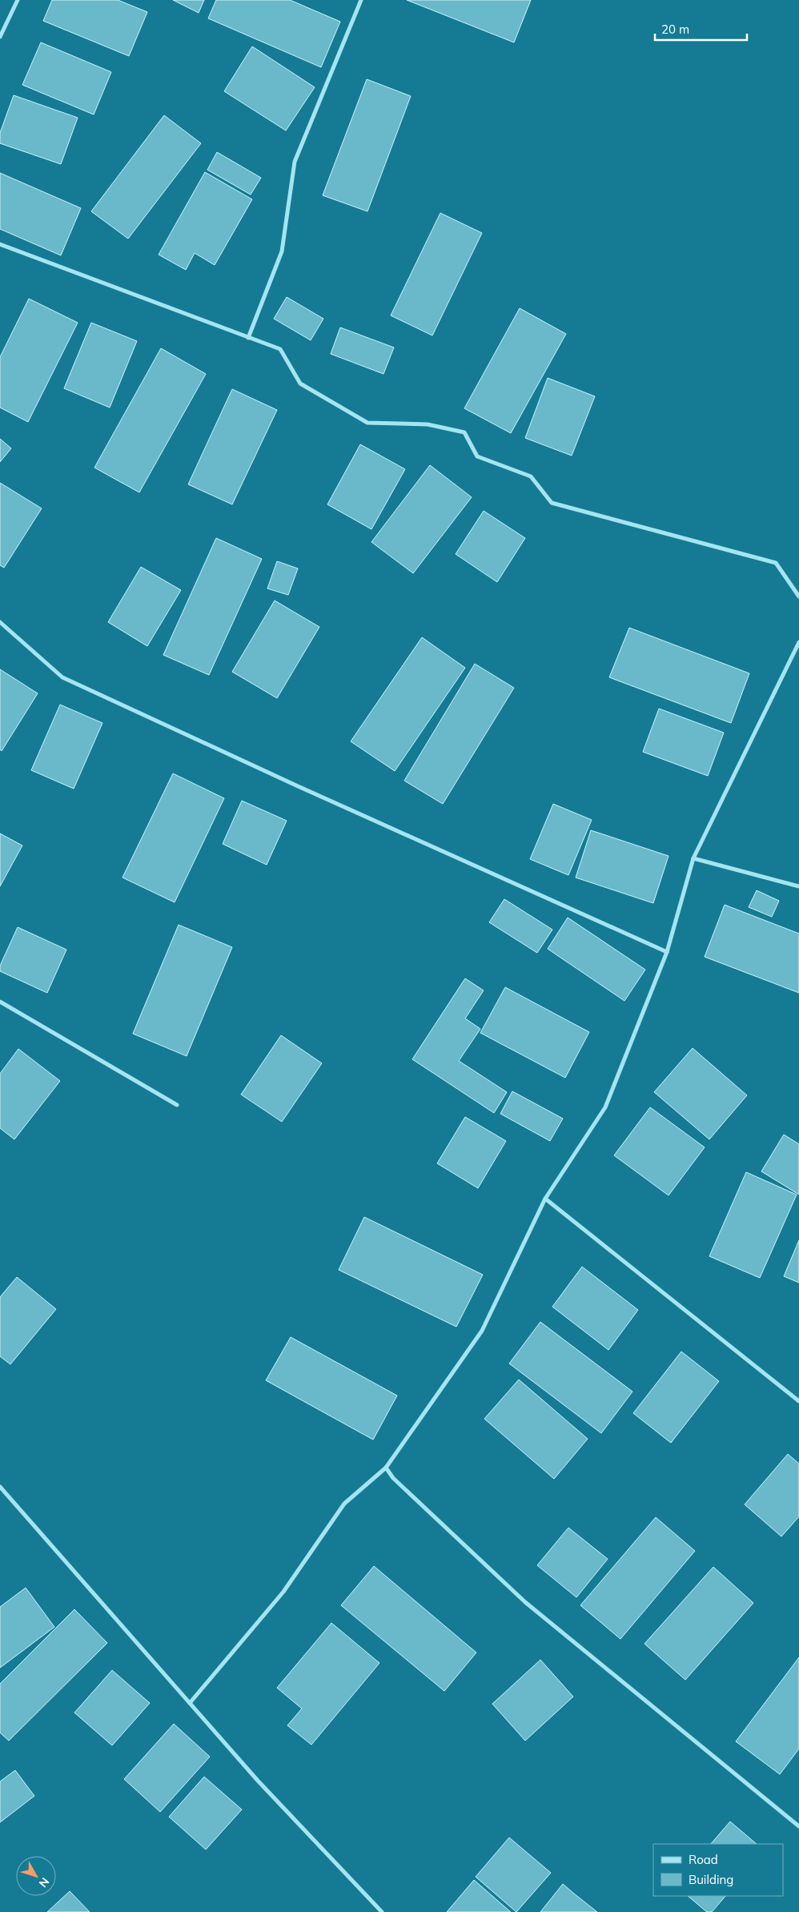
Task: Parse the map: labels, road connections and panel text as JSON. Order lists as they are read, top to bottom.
{
  "legend": ["Road", "Building"],
  "scale_bar": "20 m",
  "north": "bottom right"
}
